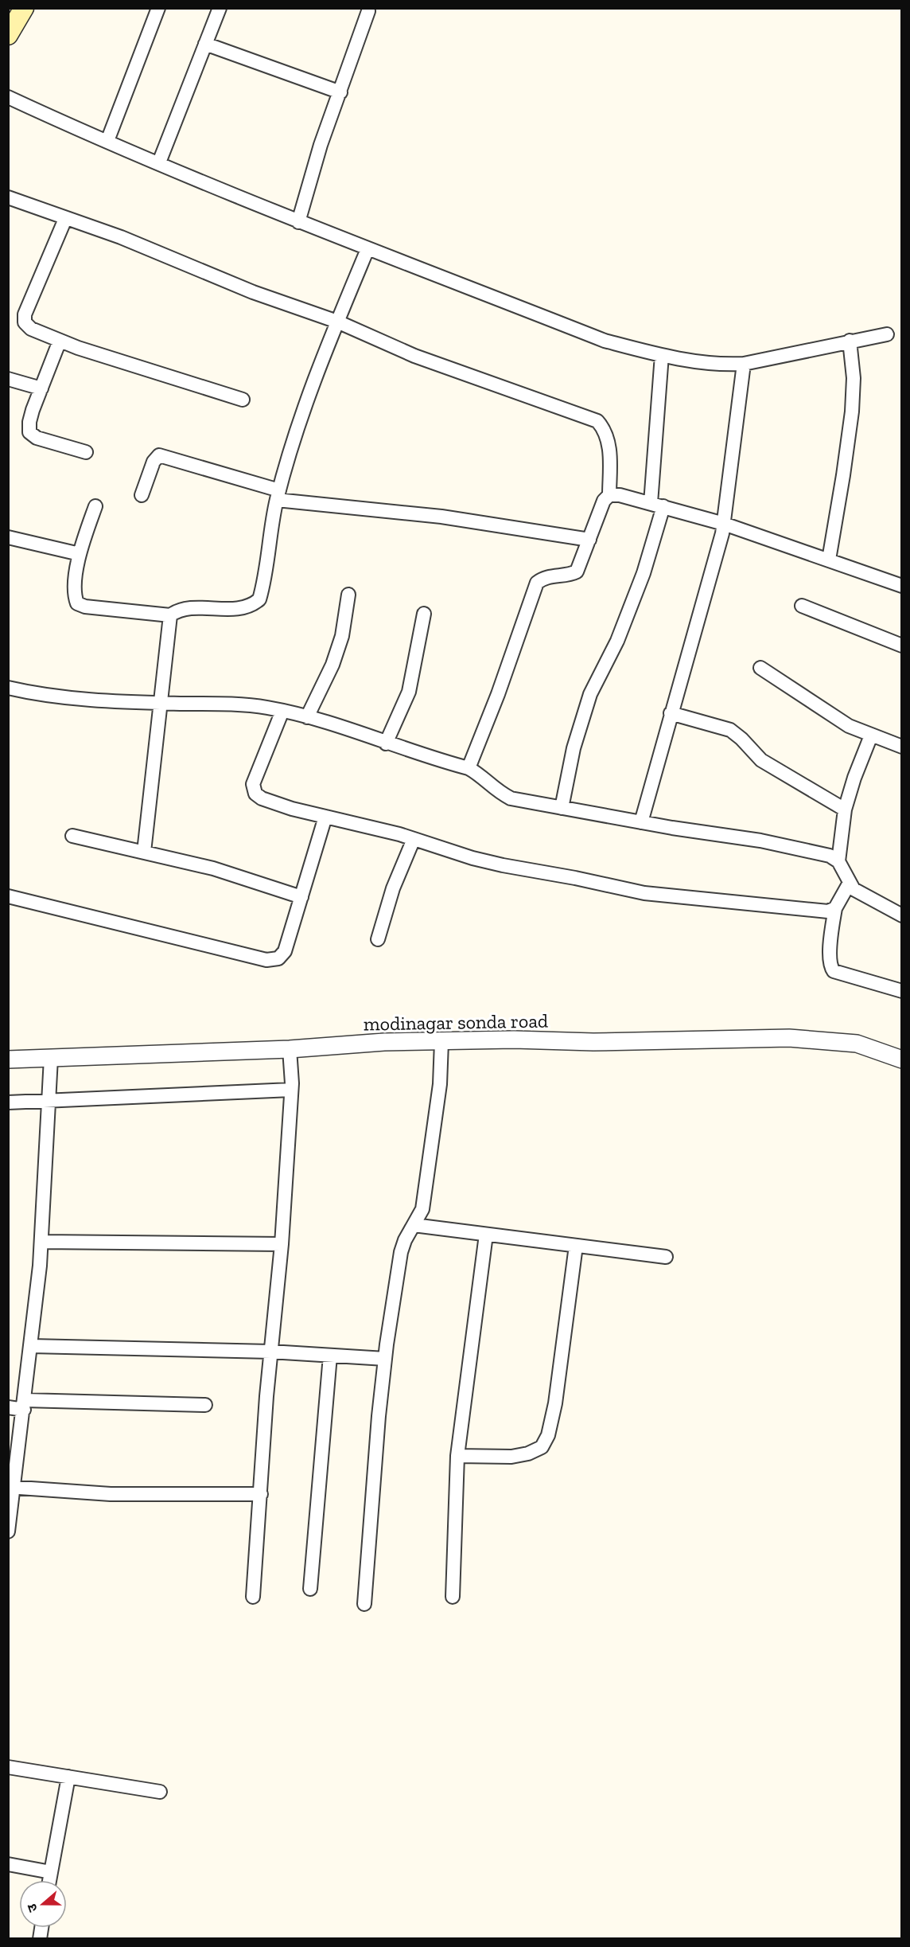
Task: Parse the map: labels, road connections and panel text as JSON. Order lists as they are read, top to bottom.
{
  "streets": {
    "street": ["modinagar sonda road"]
  },
  "north": "left"
}
